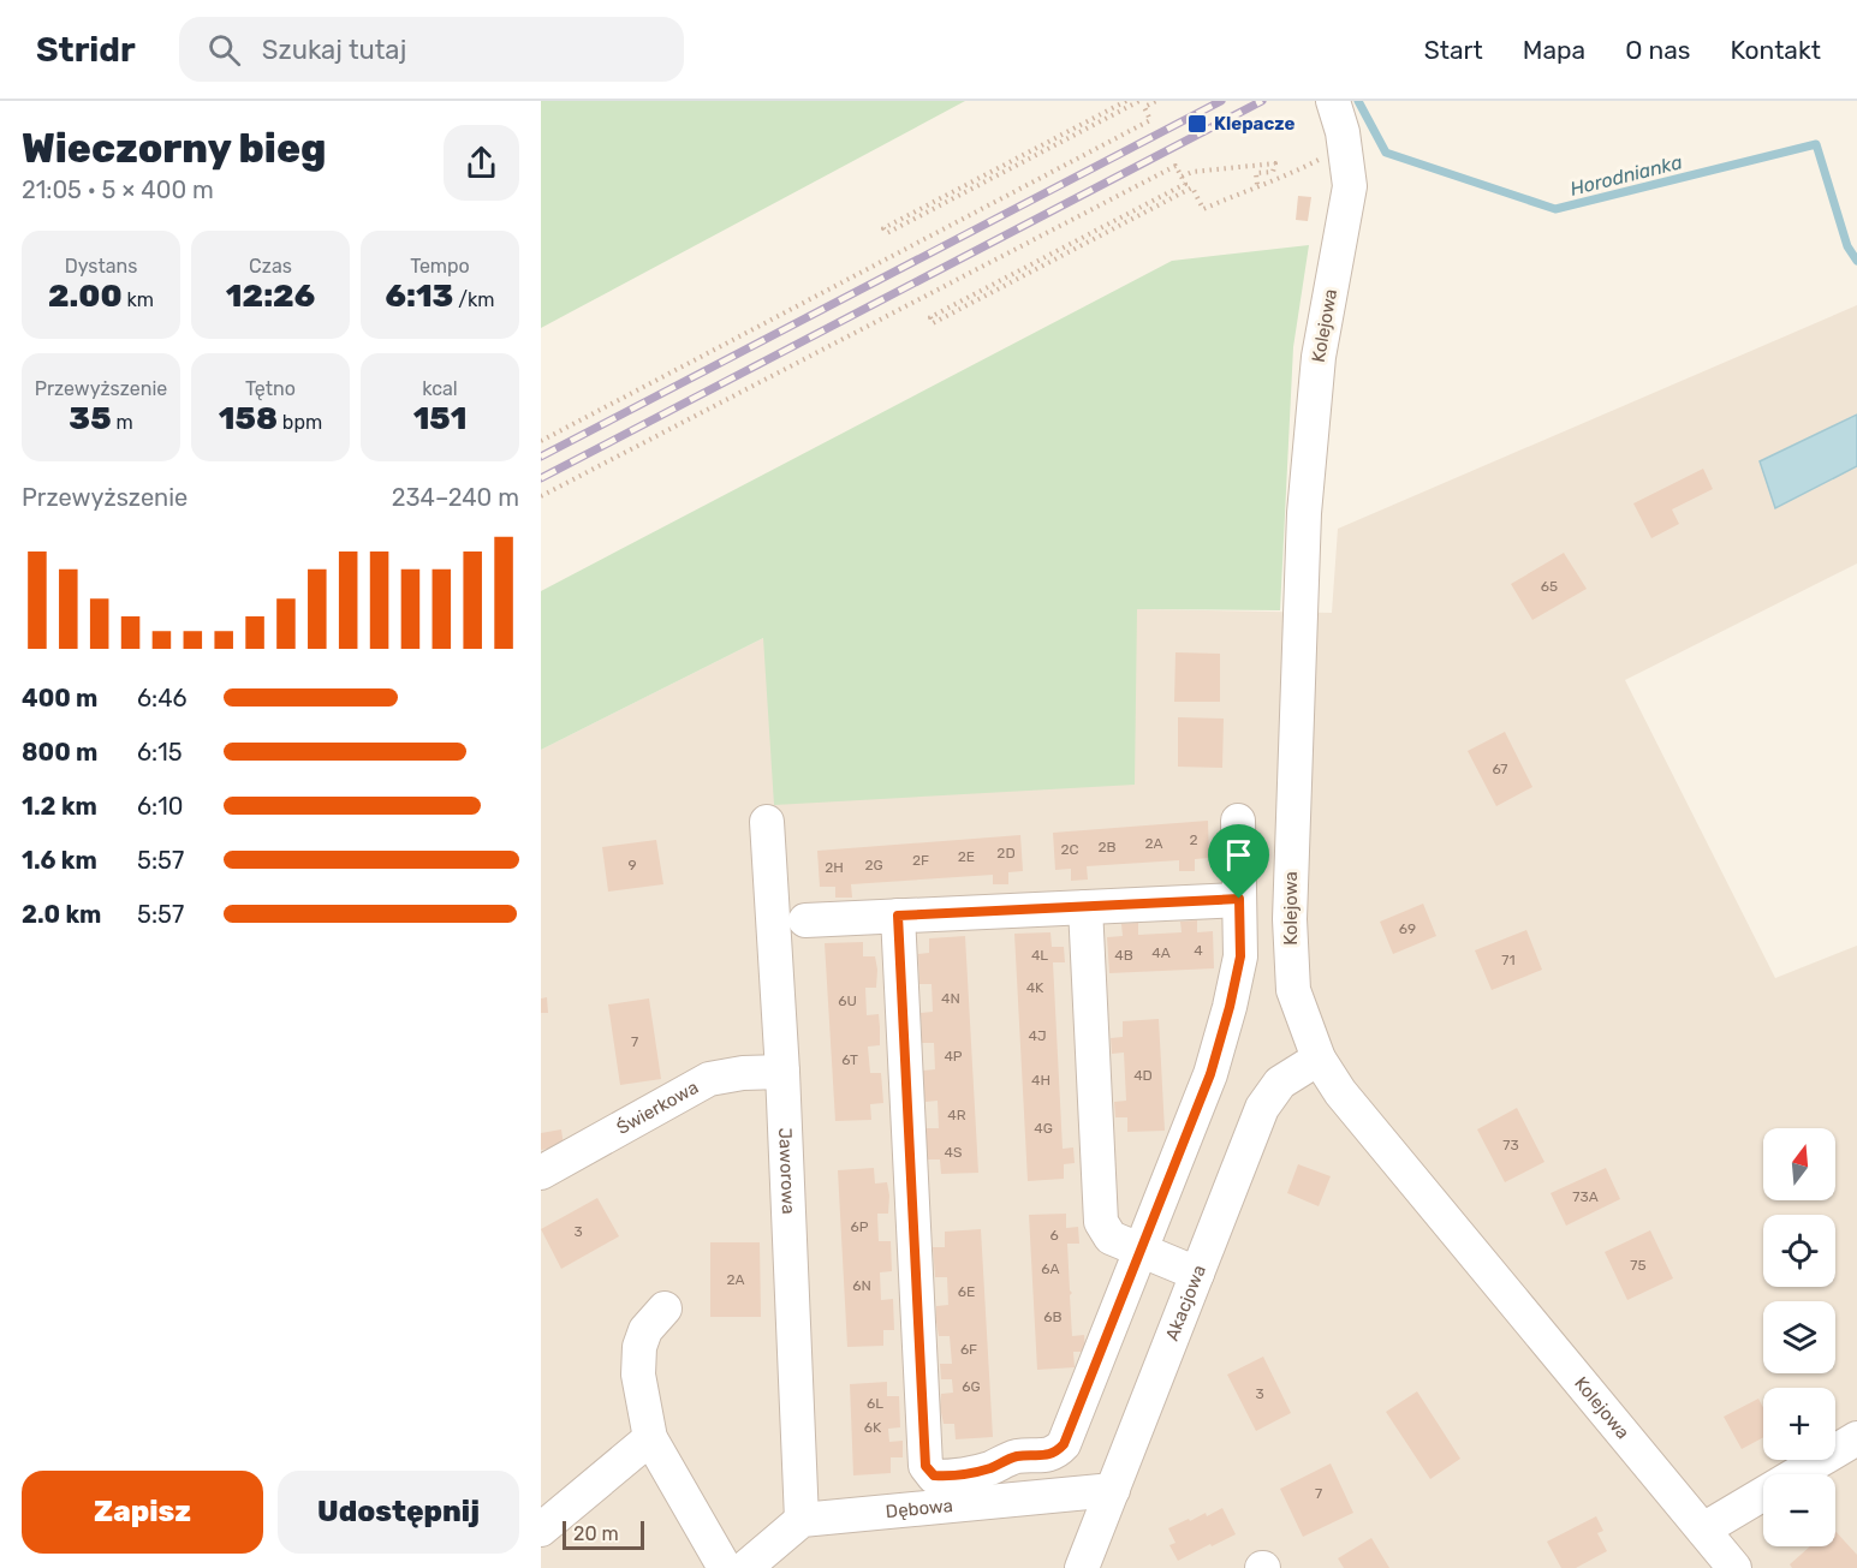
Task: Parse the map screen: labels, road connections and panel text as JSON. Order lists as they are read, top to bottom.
{
  "streets": {
    "street": [
      "Kolejowa",
      "Świerkowa",
      "Jaworowa",
      "Akacjowa",
      "Dębowa"
    ]
  },
  "crossings": [
    ["Kolejowa", "Akacjowa"],
    ["Świerkowa", "Jaworowa"],
    ["Jaworowa", "Dębowa"],
    ["Akacjowa", "Dębowa"]
  ],
  "water": ["Horodnianka"],
  "places": {
    "transit": ["Klepacze"]
  },
  "house_numbers": [
    "65",
    "67",
    "2",
    "2A",
    "2B",
    "2C",
    "2D",
    "2E",
    "2F",
    "9",
    "2G",
    "2H",
    "69",
    "4",
    "4A",
    "4L",
    "4B",
    "71",
    "4K",
    "4N",
    "6U",
    "4J",
    "7",
    "4P",
    "6T",
    "4D",
    "4H",
    "4R",
    "4G",
    "73",
    "4S",
    "73A",
    "6P",
    "3",
    "6",
    "75",
    "6A",
    "2A",
    "6N",
    "6E",
    "6B",
    "6F",
    "6G",
    "3",
    "6L",
    "6K",
    "7"
  ],
  "scale_bar": "20 m",
  "north": "top",
  "page": {
    "header": "Stridr",
    "search": "Szukaj tutaj",
    "nav": [
      "Start",
      "Mapa",
      "O nas",
      "Kontakt"
    ],
    "heading": ["Wieczorny bieg", "21:05 · 5 × 400 m"],
    "stats": [
      ["Dystans", "2.00 km"],
      ["Czas", "12:26"],
      ["Tempo", "6:13 /km"],
      ["Przewyższenie", "35 m"],
      ["Tętno", "158 bpm"],
      ["kcal", "151"]
    ],
    "chart": ["Przewyższenie", "234–240 m"],
    "list": [
      {
        "name": "400 m",
        "note": "6:46"
      },
      {
        "name": "800 m",
        "note": "6:15"
      },
      {
        "name": "1.2 km",
        "note": "6:10"
      },
      {
        "name": "1.6 km",
        "note": "5:57"
      },
      {
        "name": "2.0 km",
        "note": "5:57"
      }
    ],
    "map_buttons": ["+", "−"],
    "buttons": ["Zapisz", "Udostępnij"],
    "scale": "20 m"
  }
}
